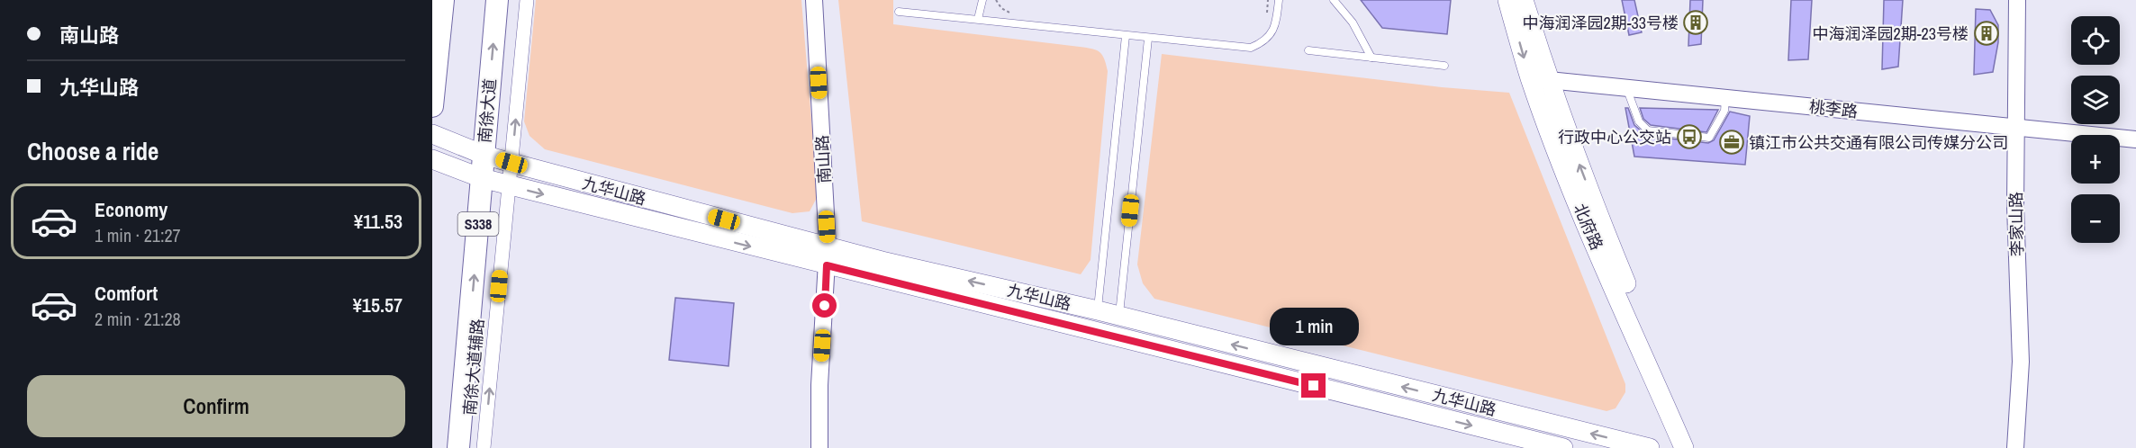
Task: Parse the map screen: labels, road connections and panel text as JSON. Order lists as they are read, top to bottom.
{
  "streets": {
    "main road": [
      "南徐大道",
      "九华山路",
      "S338",
      "北府路"
    ],
    "street": [
      "桃李路",
      "南山路",
      "李家山路",
      "南徐大道辅路"
    ]
  },
  "crossings": [
    ["桃李路", "李家山路"],
    ["桃李路", "北府路"],
    ["南徐大道", "九华山路"],
    ["南山路", "九华山路"],
    ["九华山路", "南徐大道辅路"]
  ],
  "one_way": ["南徐大道", "南徐大道辅路"],
  "places": {
    "building": ["中海润泽园2期-33号楼", "中海润泽园2期-23号楼"],
    "bus stop": ["行政中心公交站"],
    "office": ["镇江市公共交通有限公司传媒分公司"]
  },
  "page": {
    "banner": ["南山路", "九华山路"],
    "map_buttons": ["+", "−"],
    "heading": "Choose a ride",
    "list": [
      {
        "name": "Economy",
        "note": "1 min · 21:27",
        "value": "¥11.53"
      },
      {
        "name": "Comfort",
        "note": "2 min · 21:28",
        "value": "¥15.57"
      }
    ],
    "bubble": "1 min",
    "buttons": "Confirm"
  }
}
